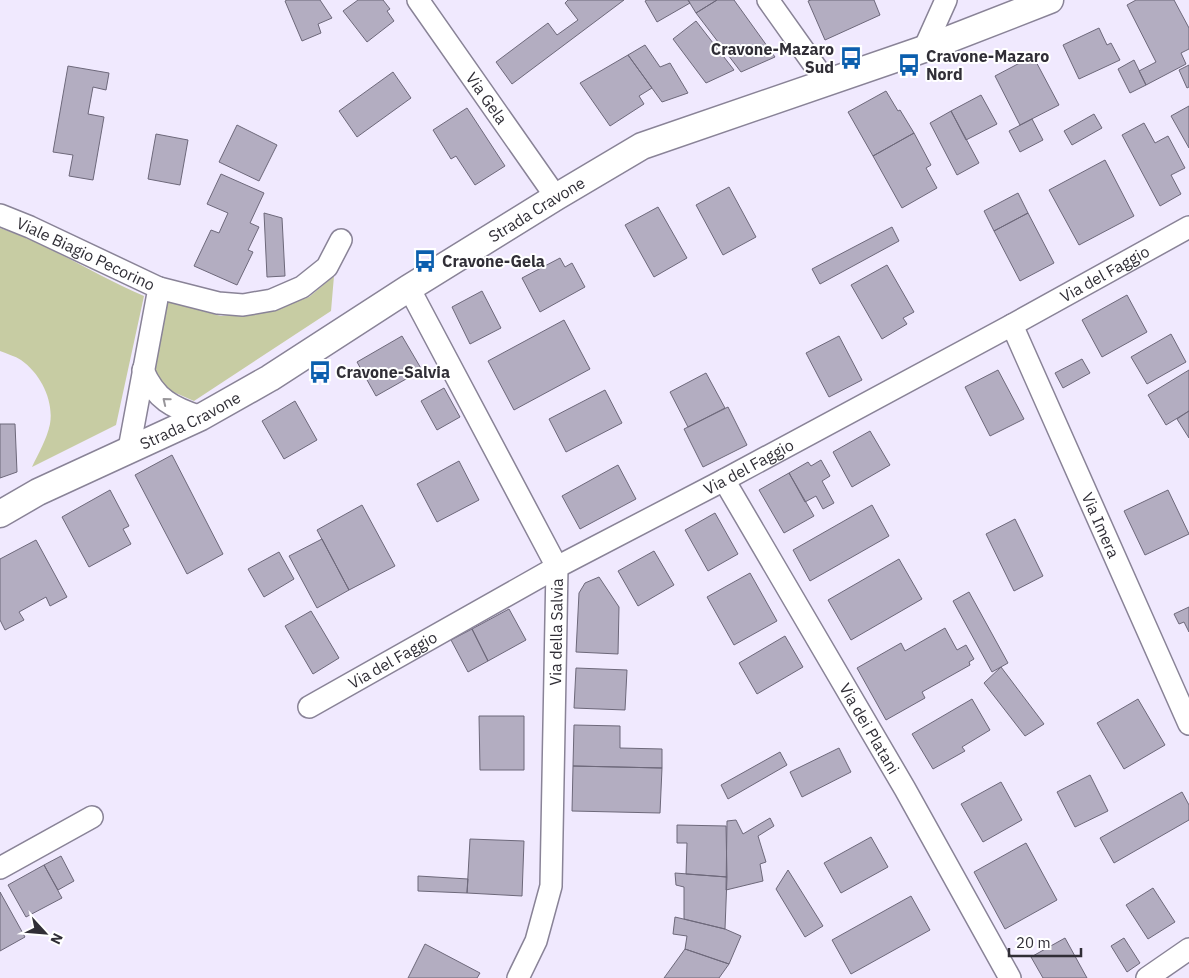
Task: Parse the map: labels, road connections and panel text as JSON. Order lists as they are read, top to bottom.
{
  "streets": {
    "street": [
      "Via Gela",
      "Strada Cravone",
      "Viale Biagio Pecorino",
      "Via del Faggio",
      "Via Imera",
      "Via della Salvia",
      "Via dei Platani"
    ]
  },
  "crossings": [
    ["Via Gela", "Strada Cravone"],
    ["Strada Cravone", "Viale Biagio Pecorino"],
    ["Strada Cravone", "Via della Salvia"],
    ["Via del Faggio", "Via Imera"],
    ["Via del Faggio", "Via della Salvia"],
    ["Via del Faggio", "Via dei Platani"]
  ],
  "places": {
    "bus stop": [
      "Cravone-Mazaro Sud",
      "Cravone-Mazaro Nord",
      "Cravone-Gela",
      "Cravone-Salvia"
    ]
  },
  "scale_bar": "20 m",
  "north": "bottom right"
}
